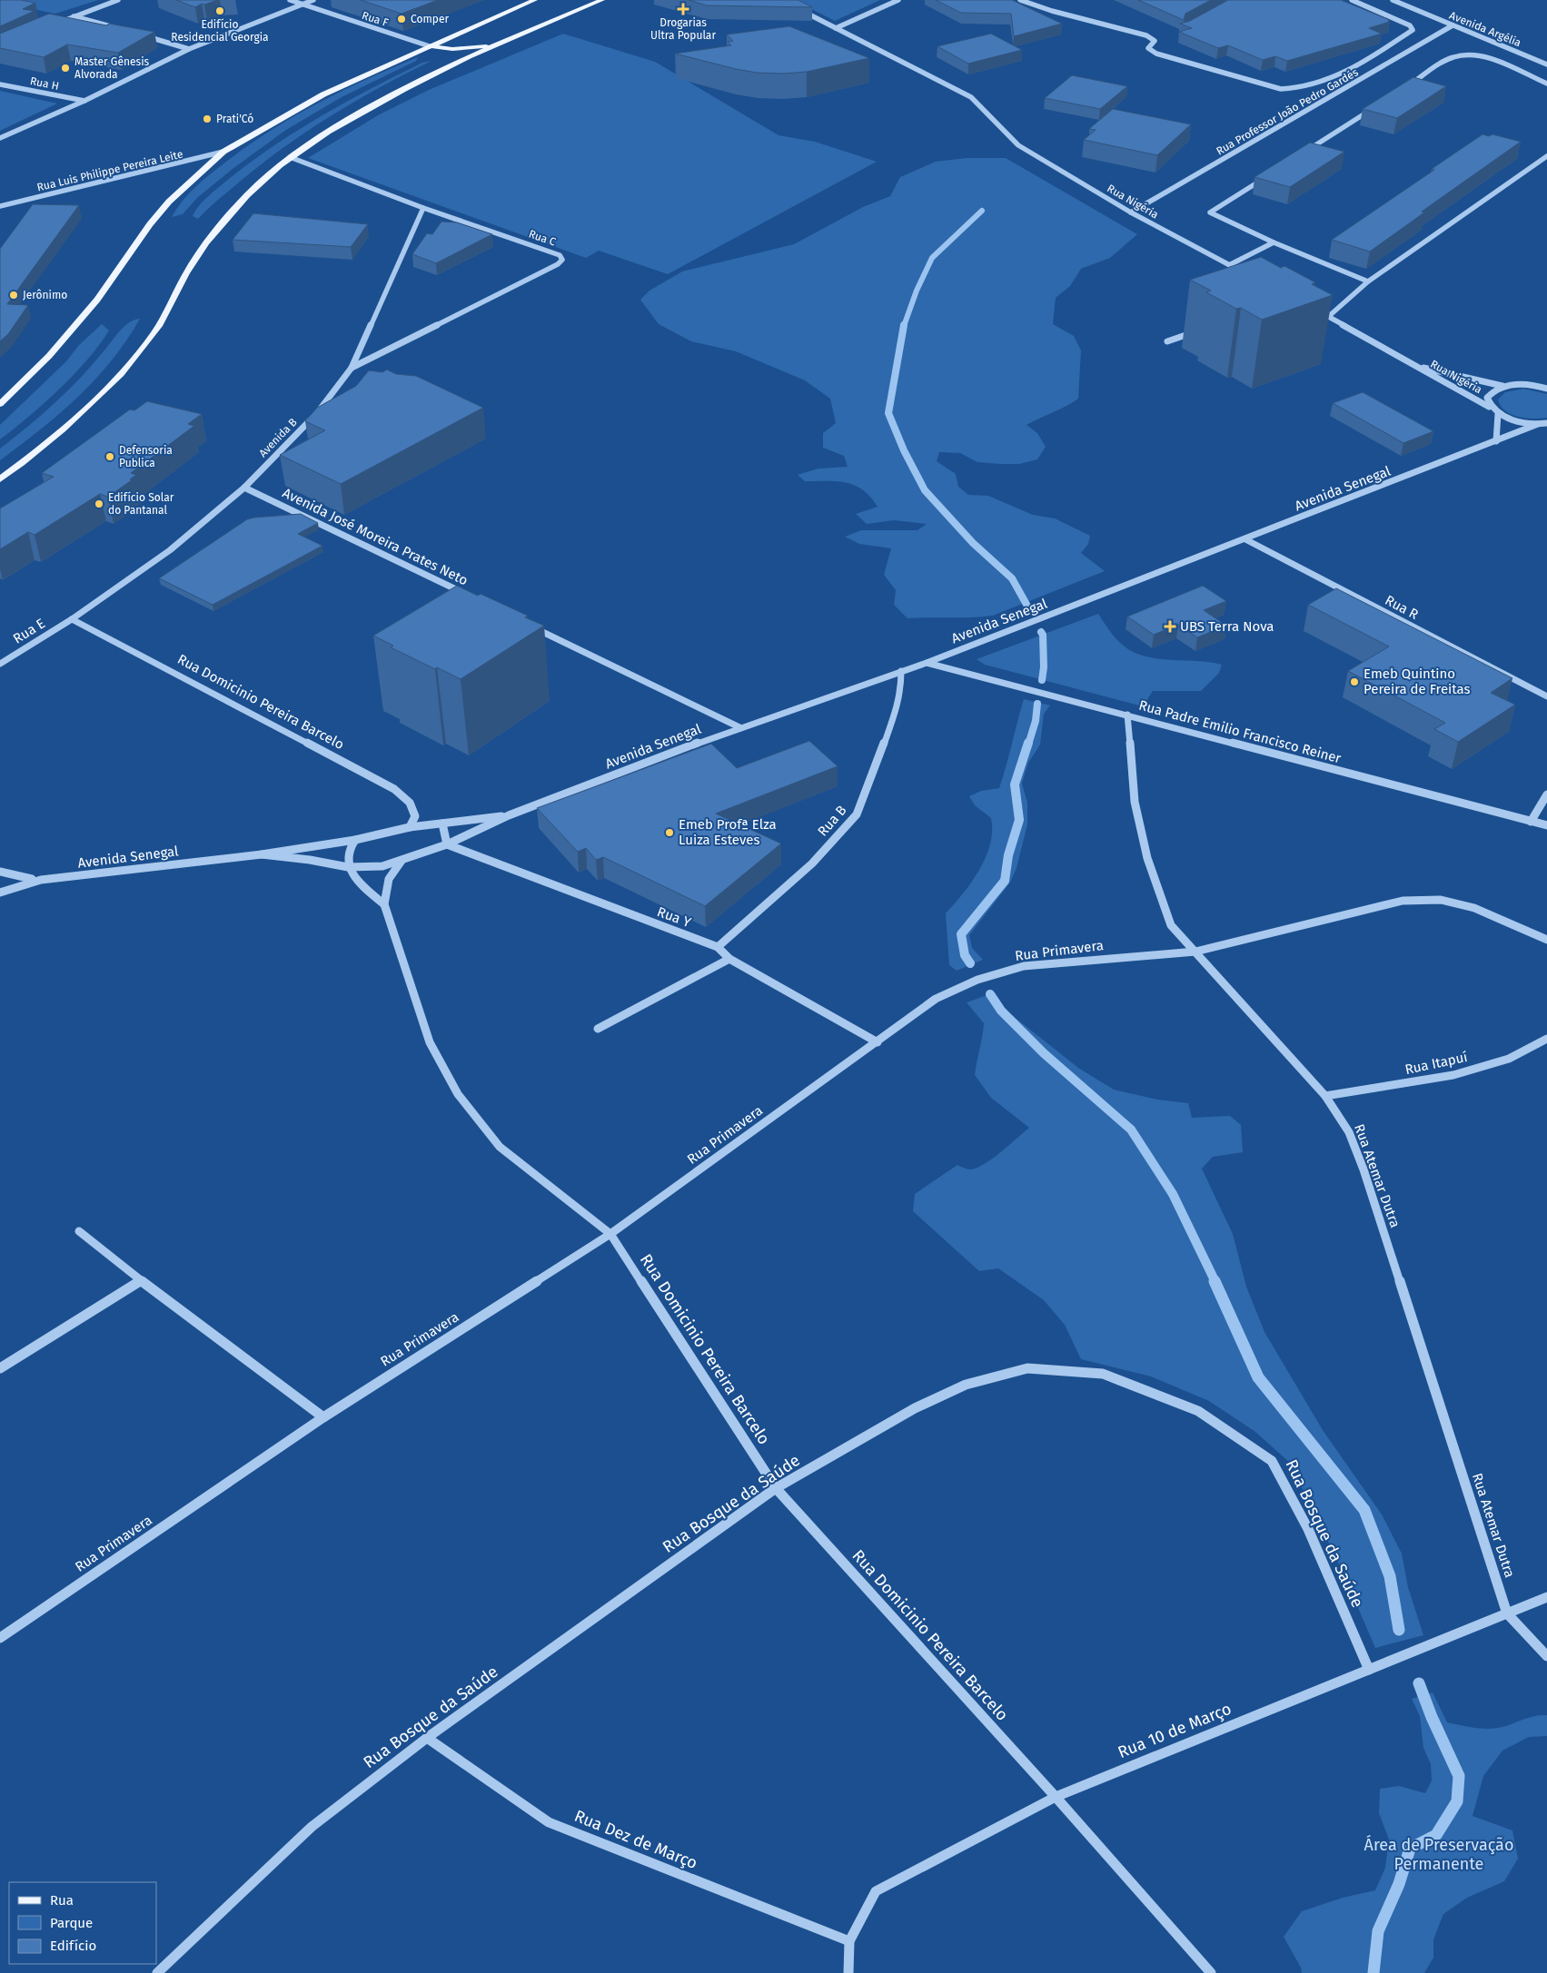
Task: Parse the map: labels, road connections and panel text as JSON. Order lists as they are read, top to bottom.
{
  "streets": {
    "street": [
      "Rua F",
      "Avenida Argélia",
      "Rua H",
      "Rua Professor João Pedro Gardés",
      "Rua Luis Philippe Pereira Leite",
      "Rua Nigéria",
      "Rua C",
      "Avenida B",
      "Avenida Senegal",
      "Avenida José Moreira Prates Neto",
      "Rua R",
      "Rua E",
      "Rua Domicinio Pereira Barcelo",
      "Rua Padre Emilio Francisco Reiner",
      "Rua B",
      "Rua Y",
      "Rua Primavera",
      "Rua Itapuí",
      "Rua Atemar Dutra",
      "Rua Bosque da Saúde",
      "Rua 10 de Março",
      "Rua Dez de Março"
    ]
  },
  "crossings": [
    ["Avenida Argélia", "Rua Professor João Pedro Gardés"],
    ["Rua Professor João Pedro Gardés", "Rua Nigéria"],
    ["Rua Nigéria", "Avenida Senegal"],
    ["Rua C", "Avenida B"],
    ["Avenida B", "Avenida José Moreira Prates Neto"],
    ["Avenida B", "Rua E"],
    ["Avenida B", "Rua Domicinio Pereira Barcelo"],
    ["Avenida Senegal", "Rua R"],
    ["Avenida Senegal", "Rua Domicinio Pereira Barcelo"],
    ["Avenida Senegal", "Rua Padre Emilio Francisco Reiner"],
    ["Avenida Senegal", "Rua B"],
    ["Avenida Senegal", "Rua Y"],
    ["Rua E", "Rua Domicinio Pereira Barcelo"],
    ["Rua Domicinio Pereira Barcelo", "Rua Primavera"],
    ["Rua Domicinio Pereira Barcelo", "Rua Bosque da Saúde"],
    ["Rua Domicinio Pereira Barcelo", "Rua 10 de Março"],
    ["Rua Padre Emilio Francisco Reiner", "Rua Atemar Dutra"],
    ["Rua B", "Rua Y"],
    ["Rua Y", "Rua Primavera"],
    ["Rua Primavera", "Rua Atemar Dutra"],
    ["Rua Itapuí", "Rua Atemar Dutra"],
    ["Rua Atemar Dutra", "Rua 10 de Março"],
    ["Rua Bosque da Saúde", "Rua 10 de Março"],
    ["Rua Bosque da Saúde", "Rua Dez de Março"],
    ["Rua 10 de Março", "Rua Dez de Março"]
  ],
  "parks": ["Área de Preservação Permanente"],
  "places": {
    "health": ["Drogarias Ultra Popular", "UBS Terra Nova"],
    "other": [
      "Edifício Residencial Georgia",
      "Comper",
      "Master Gênesis Alvorada",
      "Prati'Có",
      "Jerônimo",
      "Defensoria Publica",
      "Edifício Solar do Pantanal",
      "Emeb Quintino Pereira de Freitas",
      "Emeb Profª Elza Luiza Esteves"
    ]
  },
  "legend": ["Rua", "Parque", "Edifício"]
}
